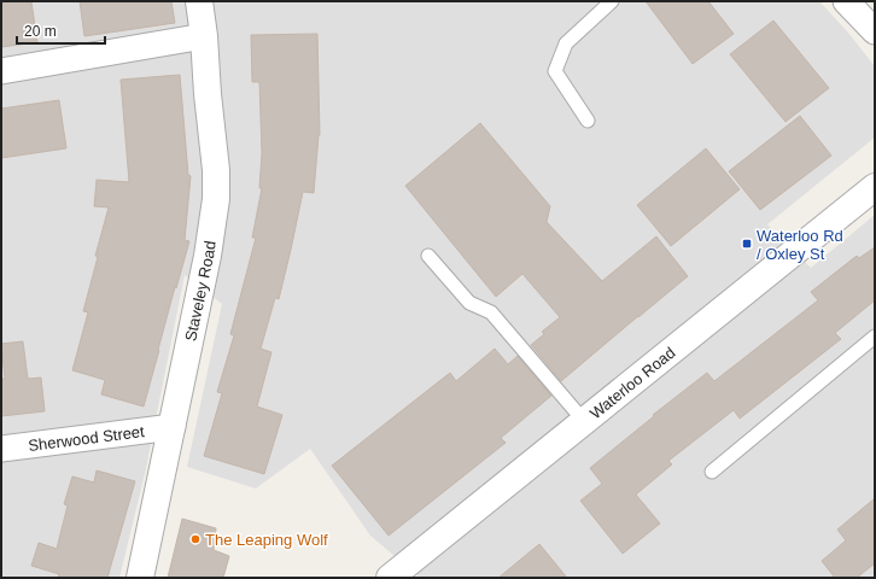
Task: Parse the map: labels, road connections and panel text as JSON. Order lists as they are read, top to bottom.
{
  "streets": {
    "street": ["Staveley Road", "Waterloo Road", "Sherwood Street"]
  },
  "crossings": [
    ["Staveley Road", "Sherwood Street"]
  ],
  "places": {
    "transit": ["Waterloo Rd / Oxley St"],
    "other": ["The Leaping Wolf"]
  },
  "scale_bar": "20 m"
}
